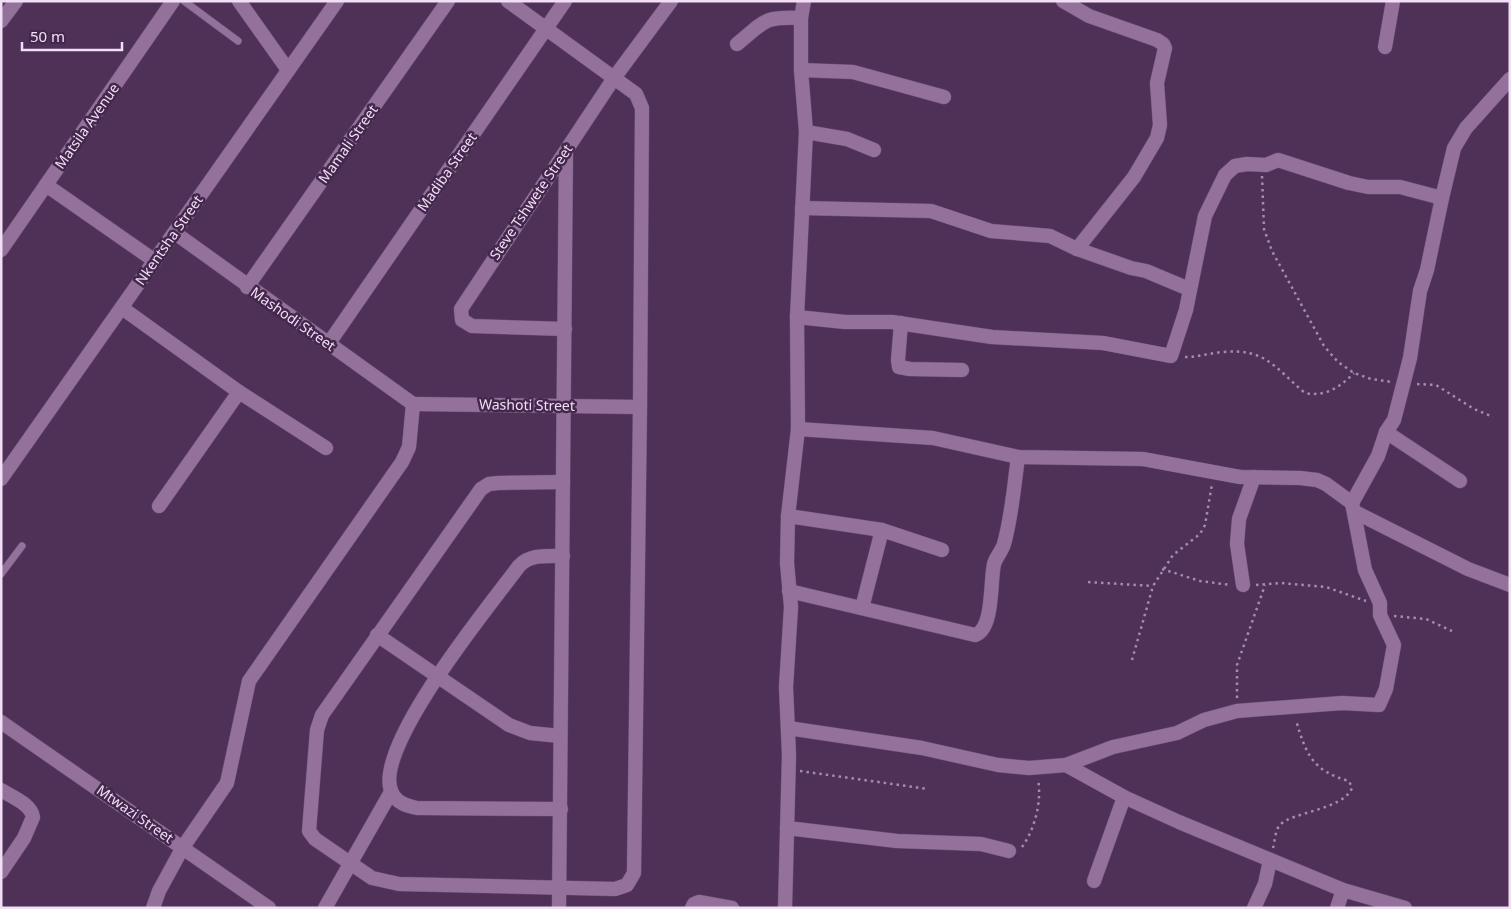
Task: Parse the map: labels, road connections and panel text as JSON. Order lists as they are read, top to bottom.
{
  "streets": {
    "street": [
      "Matsila Avenue",
      "Mamali Street",
      "Madiba Street",
      "Steve Tshwete Street",
      "Nkentsha Street",
      "Mashodi Street",
      "Washoti Street",
      "Mtwazi Street"
    ]
  },
  "crossings": [
    ["Mamali Street", "Mashodi Street"],
    ["Madiba Street", "Mashodi Street"],
    ["Nkentsha Street", "Mashodi Street"],
    ["Mashodi Street", "Washoti Street"]
  ],
  "scale_bar": "50 m"
}
